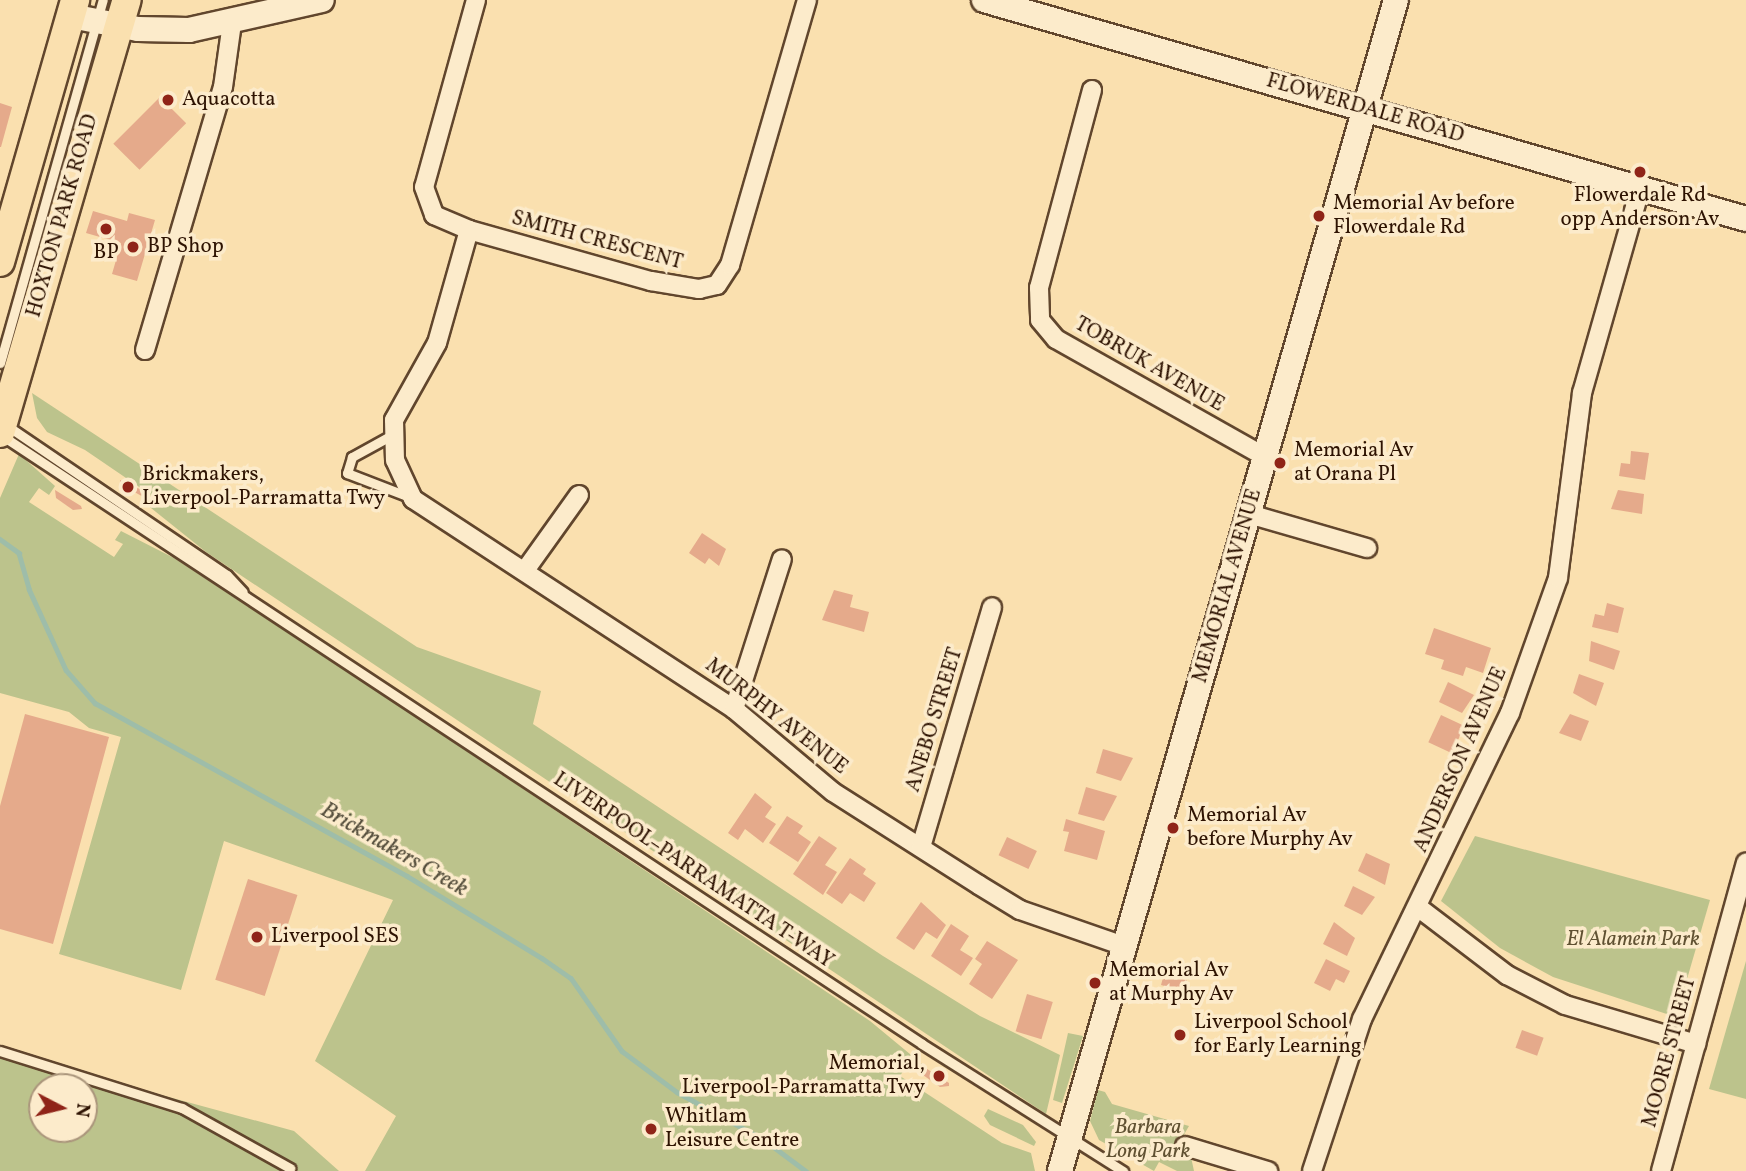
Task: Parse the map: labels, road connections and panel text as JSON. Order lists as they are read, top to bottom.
{
  "streets": {
    "main road": ["HOXTON PARK ROAD"],
    "street": [
      "FLOWERDALE ROAD",
      "SMITH CRESCENT",
      "TOBRUK AVENUE",
      "MEMORIAL AVENUE",
      "MURPHY AVENUE",
      "ANEBO STREET",
      "ANDERSON AVENUE",
      "MOORE STREET"
    ],
    "lane": ["LIVERPOOL–PARRAMATTA T-WAY"]
  },
  "crossings": [
    ["FLOWERDALE ROAD", "MEMORIAL AVENUE"],
    ["FLOWERDALE ROAD", "ANDERSON AVENUE"],
    ["HOXTON PARK ROAD", "LIVERPOOL–PARRAMATTA T-WAY"],
    ["TOBRUK AVENUE", "MEMORIAL AVENUE"],
    ["MEMORIAL AVENUE", "MURPHY AVENUE"],
    ["MEMORIAL AVENUE", "LIVERPOOL–PARRAMATTA T-WAY"],
    ["MURPHY AVENUE", "ANEBO STREET"]
  ],
  "water": ["Brickmakers Creek"],
  "parks": ["El Alamein Park", "Barbara Long Park"],
  "places": [
    "Aquacotta",
    "Flowerdale Rd opp Anderson Av",
    "Memorial Av before Flowerdale Rd",
    "BP",
    "BP Shop",
    "Memorial Av at Orana Pl",
    "Brickmakers, Liverpool-Parramatta Twy",
    "Memorial Av before Murphy Av",
    "Liverpool SES",
    "Memorial Av at Murphy Av",
    "Liverpool School for Early Learning",
    "Memorial, Liverpool-Parramatta Twy",
    "Whitlam Leisure Centre"
  ],
  "north": "right"
}
